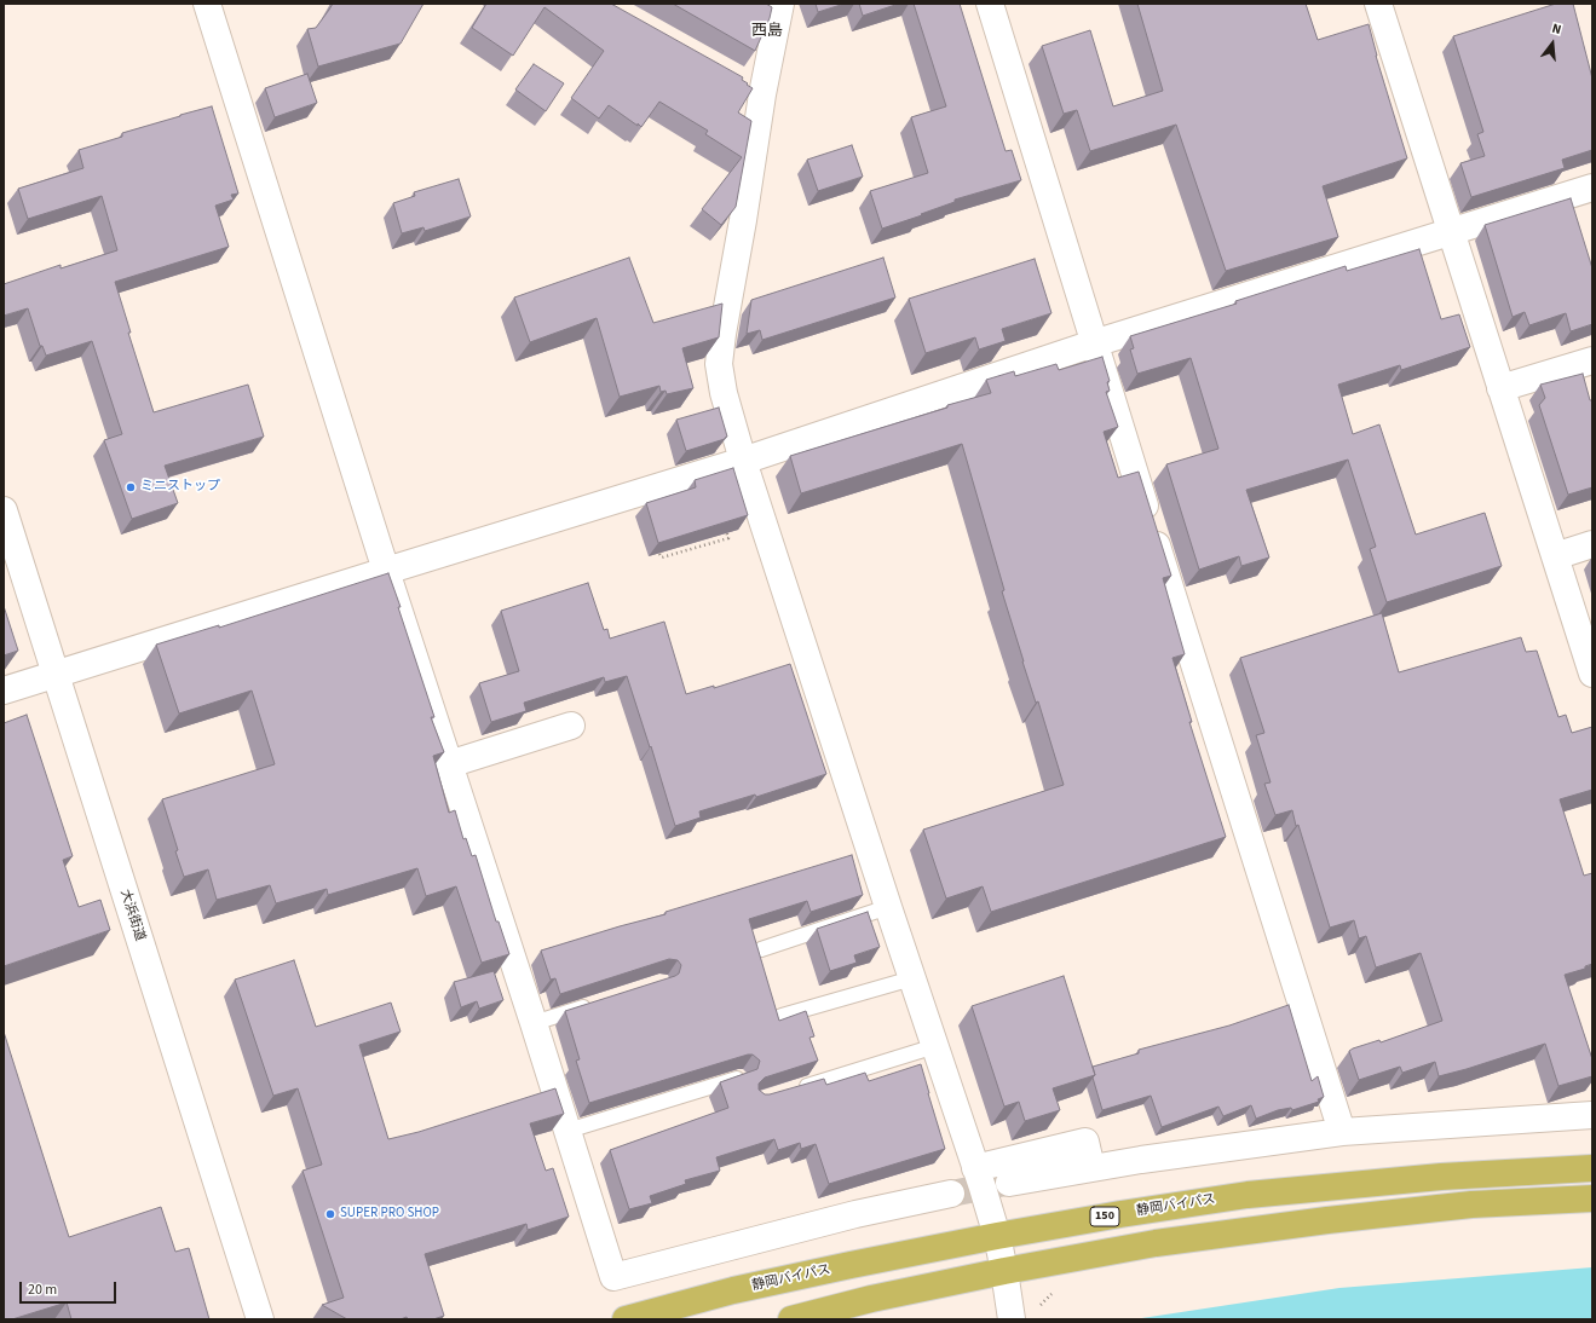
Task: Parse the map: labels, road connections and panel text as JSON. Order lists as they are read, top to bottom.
{
  "streets": {
    "highway": ["静岡バイパス", "150"],
    "street": ["大浜街道"]
  },
  "districts": ["西島"],
  "places": ["ミニストップ", "SUPER PRO SHOP"],
  "scale_bar": "20 m",
  "north": "top"
}
